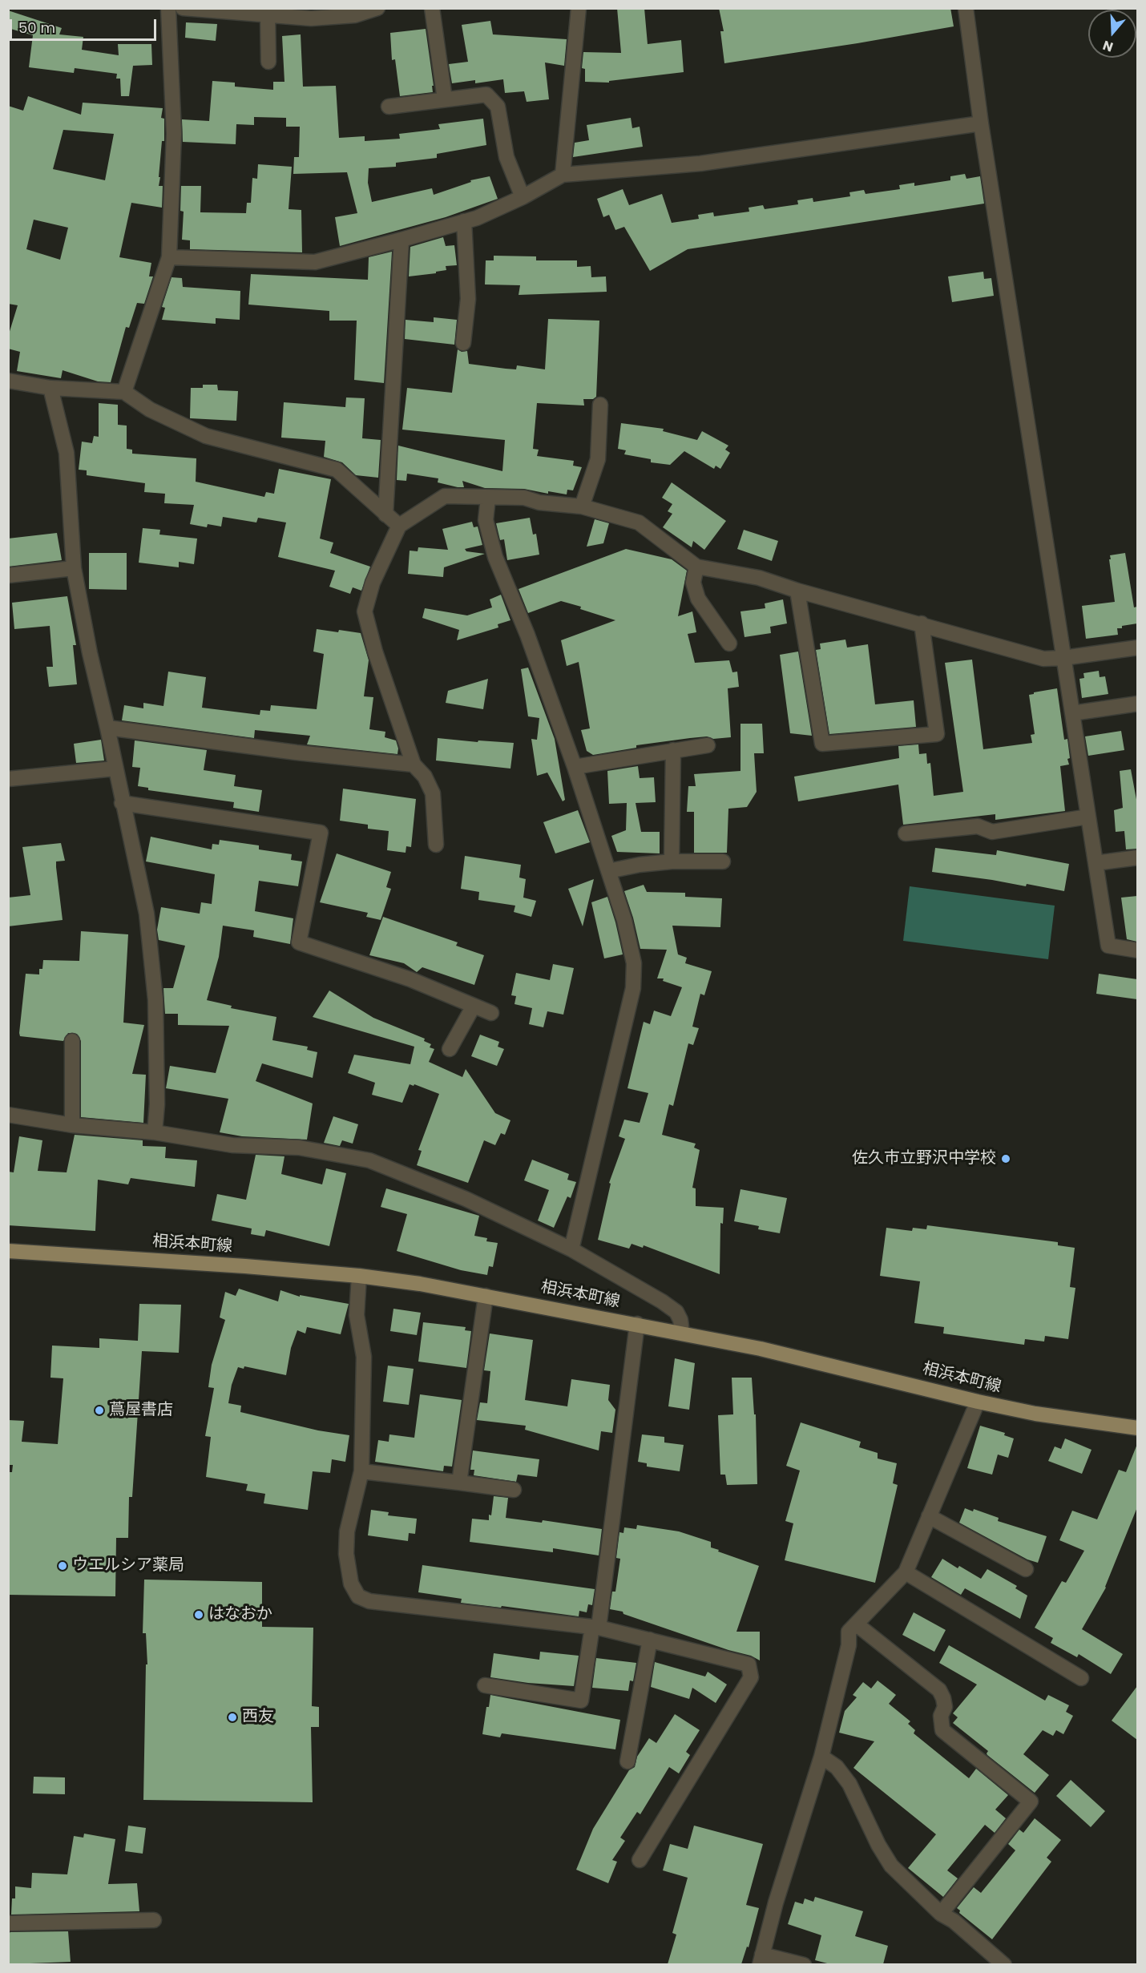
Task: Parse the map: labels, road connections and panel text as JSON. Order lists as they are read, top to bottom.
{
  "streets": {
    "main road": ["相浜本町線"]
  },
  "places": [
    "佐久市立野沢中学校",
    "蔦屋書店",
    "ウエルシア薬局",
    "はなおか",
    "西友"
  ],
  "scale_bar": "50 m",
  "north": "bottom"
}
